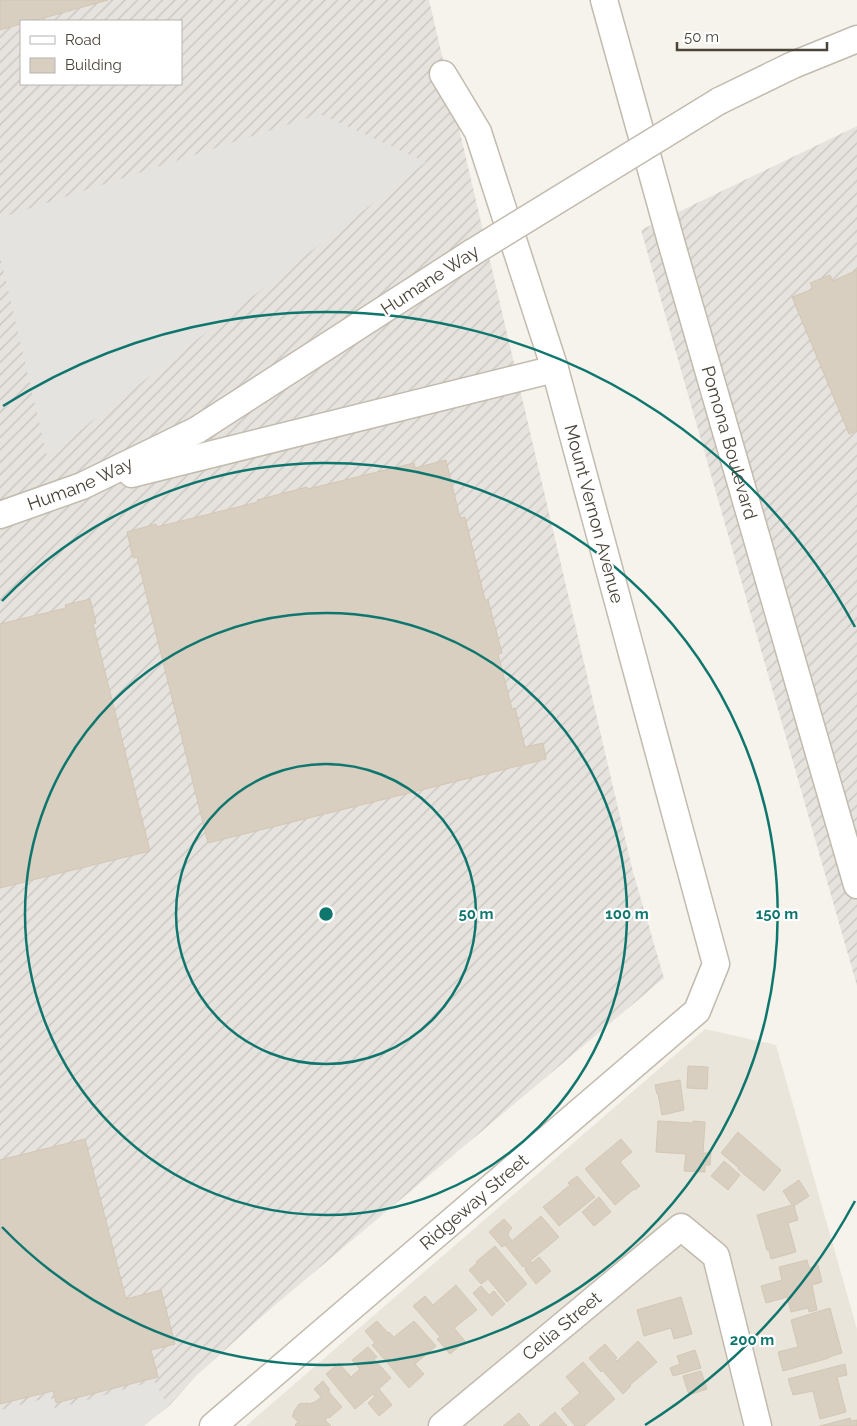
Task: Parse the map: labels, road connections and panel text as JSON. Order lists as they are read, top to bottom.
{
  "streets": {
    "street": [
      "Humane Way",
      "Pomona Boulevard",
      "Mount Vernon Avenue",
      "Ridgeway Street",
      "Celia Street"
    ]
  },
  "crossings": [
    ["Mount Vernon Avenue", "Ridgeway Street"]
  ],
  "legend": ["Road", "Building"],
  "scale_bar": "50 m",
  "rings": [
    "50 m",
    "100 m",
    "150 m",
    "200 m"
  ]
}
